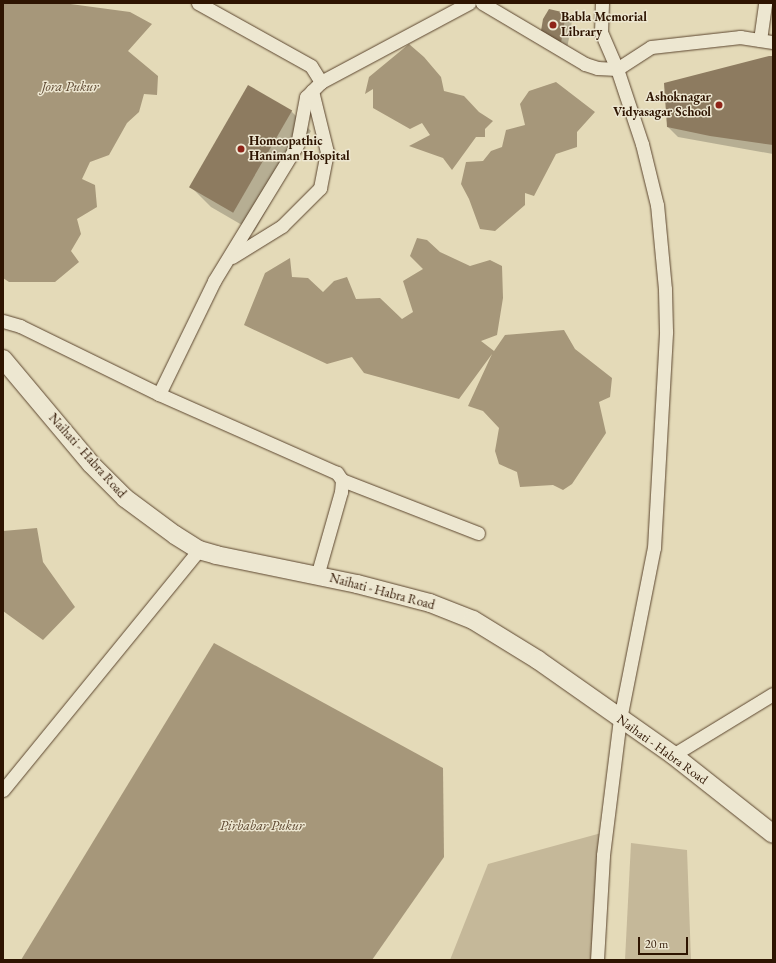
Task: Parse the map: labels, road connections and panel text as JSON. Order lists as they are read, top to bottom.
{
  "streets": {
    "main road": ["Naihati - Habra Road"]
  },
  "water": ["Jora Pukur", "Pirbabar Pukur"],
  "places": ["Babla Memorial Library", "Ashoknagar Vidyasagar School", "Homeopathic Haniman Hospital"],
  "scale_bar": "20 m"
}
